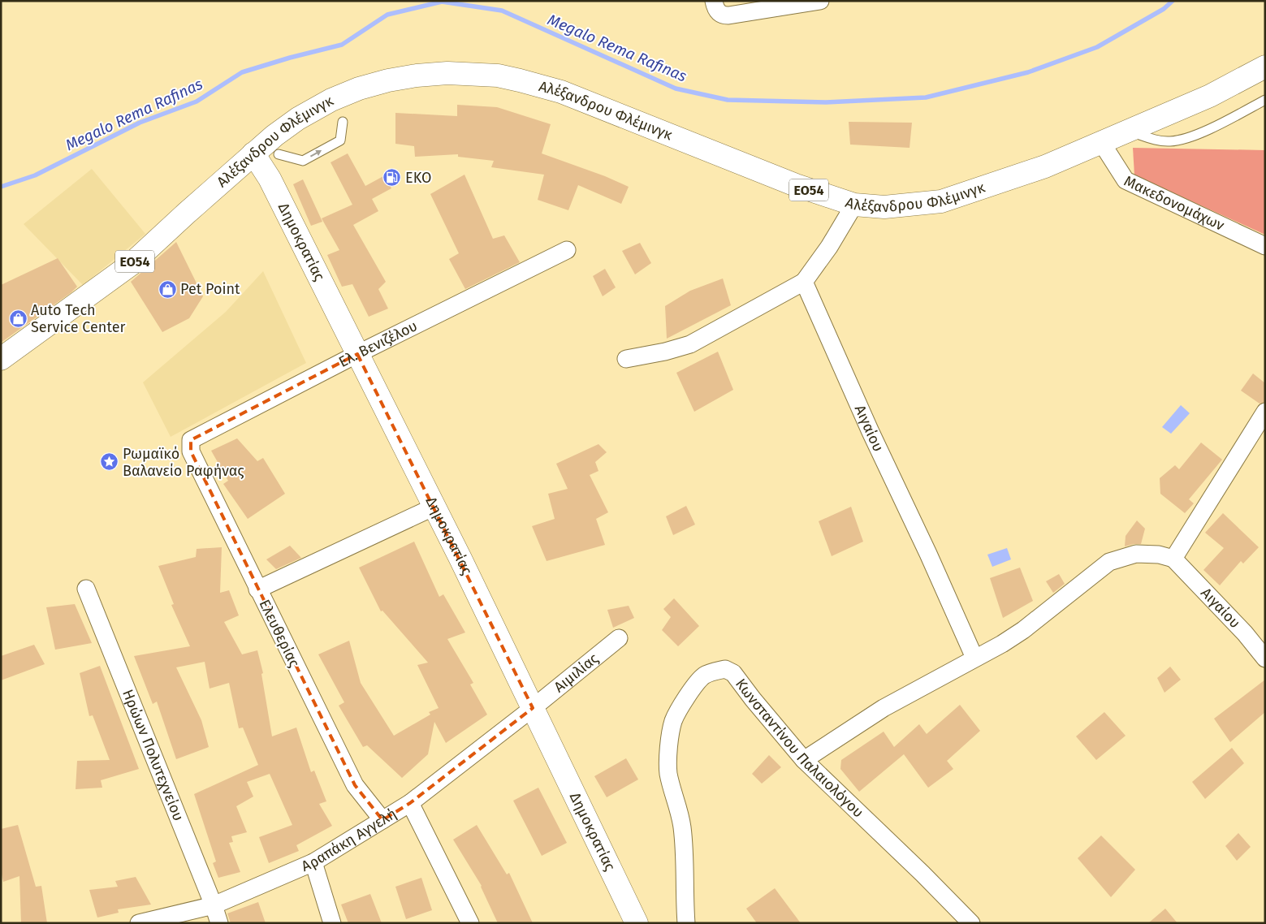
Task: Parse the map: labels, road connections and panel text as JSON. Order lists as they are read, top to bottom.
{
  "streets": {
    "main road": ["Αλέξανδρου Φλέμινγκ", "ΕΟ54", "Δημοκρατίας"],
    "street": [
      "Μακεδονομάχων",
      "Ελ. Βενιζέλου",
      "Αιγαίου",
      "Ελευθερίας",
      "Αιμιλίας",
      "Κωνσταντίνου Παλαιολόγου",
      "Ηρώων Πολυτεχνείου",
      "Αραπάκη Αγγελή"
    ]
  },
  "crossings": [
    ["Αλέξανδρου Φλέμινγκ", "Μακεδονομάχων"],
    ["Αλέξανδρου Φλέμινγκ", "Δημοκρατίας"],
    ["Δημοκρατίας", "Ελ. Βενιζέλου"],
    ["Δημοκρατίας", "Αιμιλίας"],
    ["Δημοκρατίας", "Αραπάκη Αγγελή"],
    ["Ελ. Βενιζέλου", "Ελευθερίας"],
    ["Ελευθερίας", "Αραπάκη Αγγελή"],
    ["Αιμιλίας", "Αραπάκη Αγγελή"],
    ["Ηρώων Πολυτεχνείου", "Αραπάκη Αγγελή"]
  ],
  "water": ["Megalo Rema Rafinas"],
  "places": {
    "fuel station": ["EKO"],
    "shop": ["Pet Point", "Auto Tech Service Center"],
    "place": ["Ρωμαϊκό Βαλανείο Ραφήνας"]
  }
}
